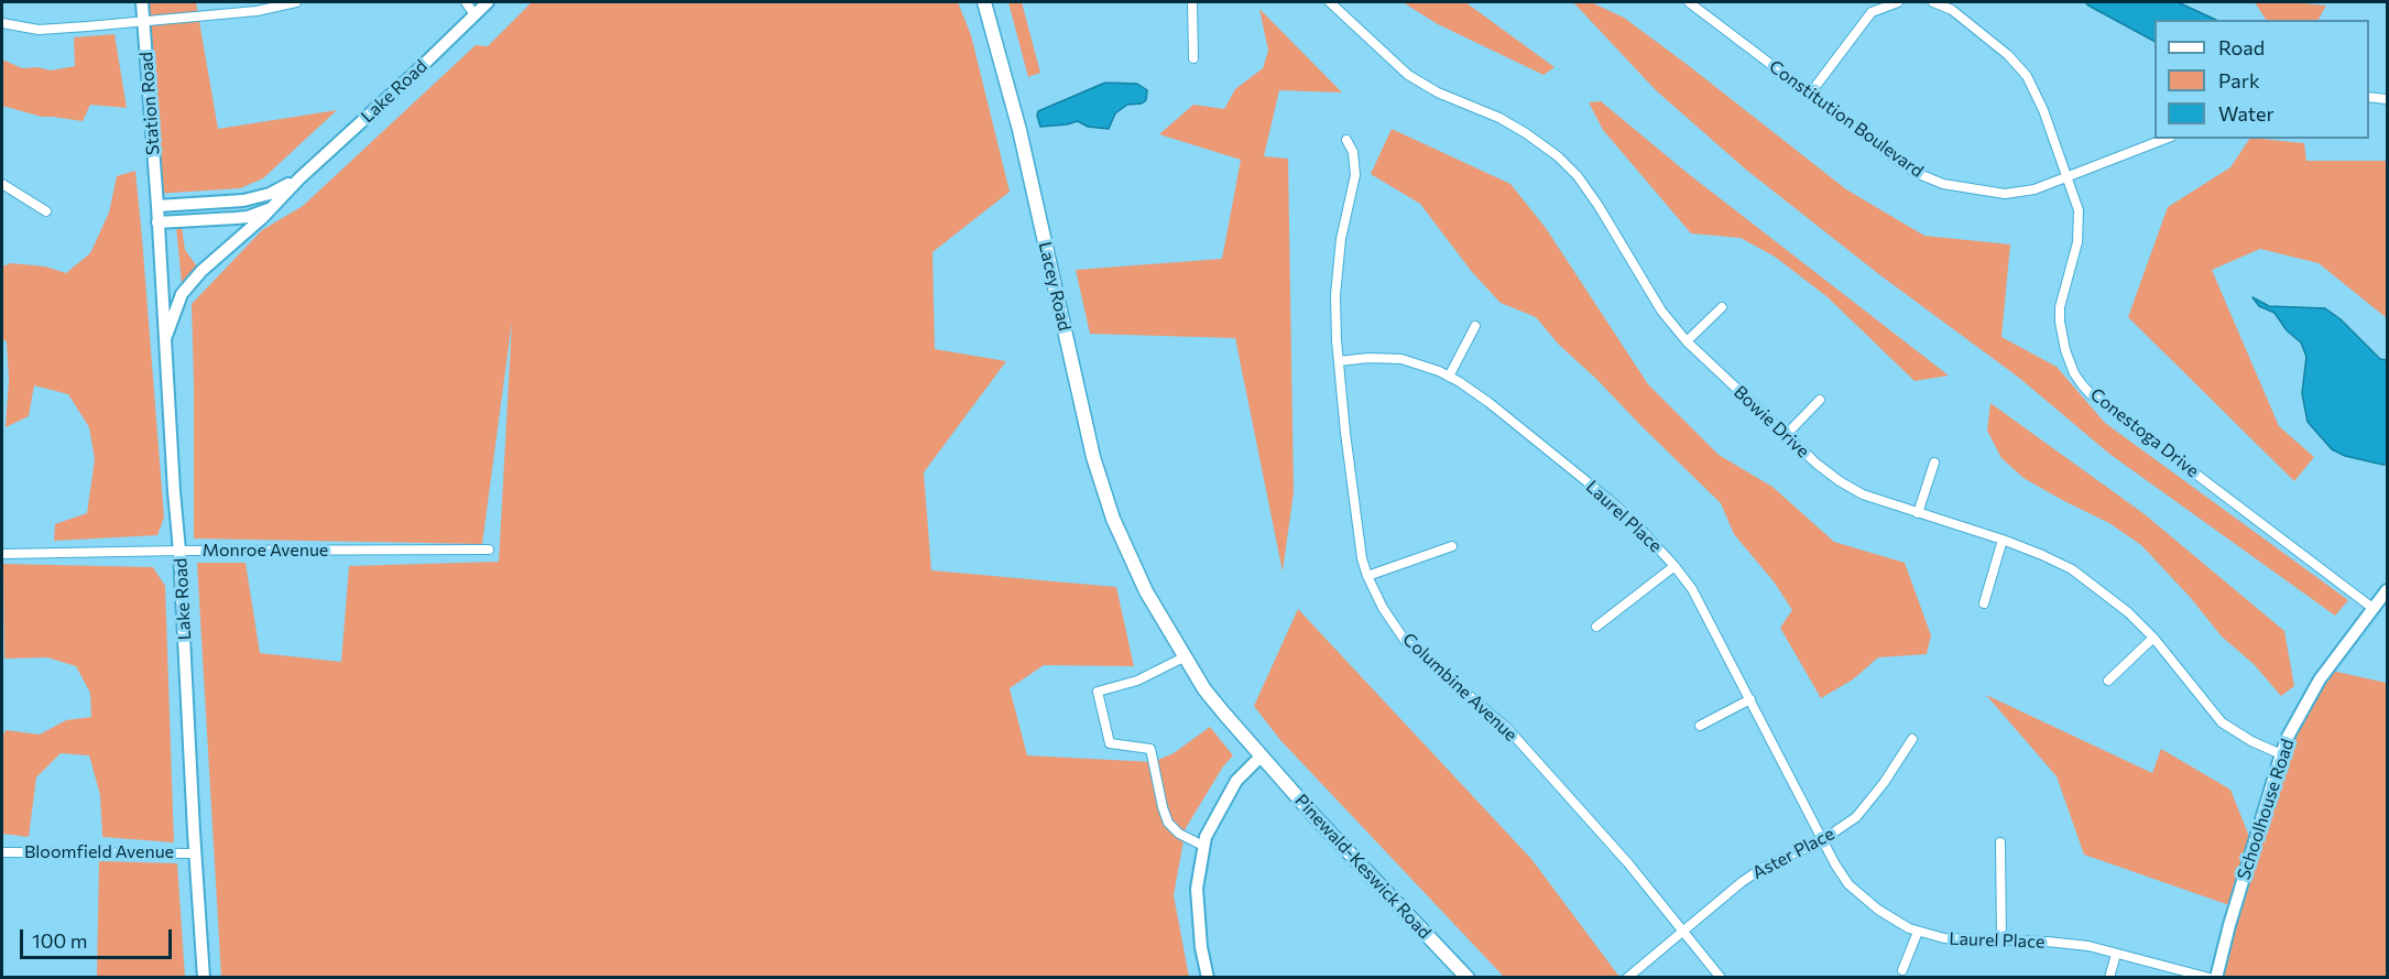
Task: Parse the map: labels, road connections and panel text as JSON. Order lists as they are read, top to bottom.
{
  "streets": {
    "main road": ["Lacey Road", "Pinewald-Keswick Road"],
    "street": [
      "Lake Road",
      "Station Road",
      "Constitution Boulevard",
      "Bowie Drive",
      "Conestoga Drive",
      "Laurel Place",
      "Monroe Avenue",
      "Columbine Avenue",
      "Schoolhouse Road",
      "Bloomfield Avenue",
      "Aster Place"
    ]
  },
  "crossings": [
    ["Lake Road", "Station Road"],
    ["Lake Road", "Monroe Avenue"],
    ["Lake Road", "Bloomfield Avenue"],
    ["Constitution Boulevard", "Conestoga Drive"],
    ["Lacey Road", "Pinewald-Keswick Road"],
    ["Bowie Drive", "Schoolhouse Road"],
    ["Conestoga Drive", "Schoolhouse Road"],
    ["Laurel Place", "Columbine Avenue"],
    ["Laurel Place", "Aster Place"],
    ["Columbine Avenue", "Aster Place"]
  ],
  "legend": ["Road", "Park", "Water"],
  "scale_bar": "100 m"
}
